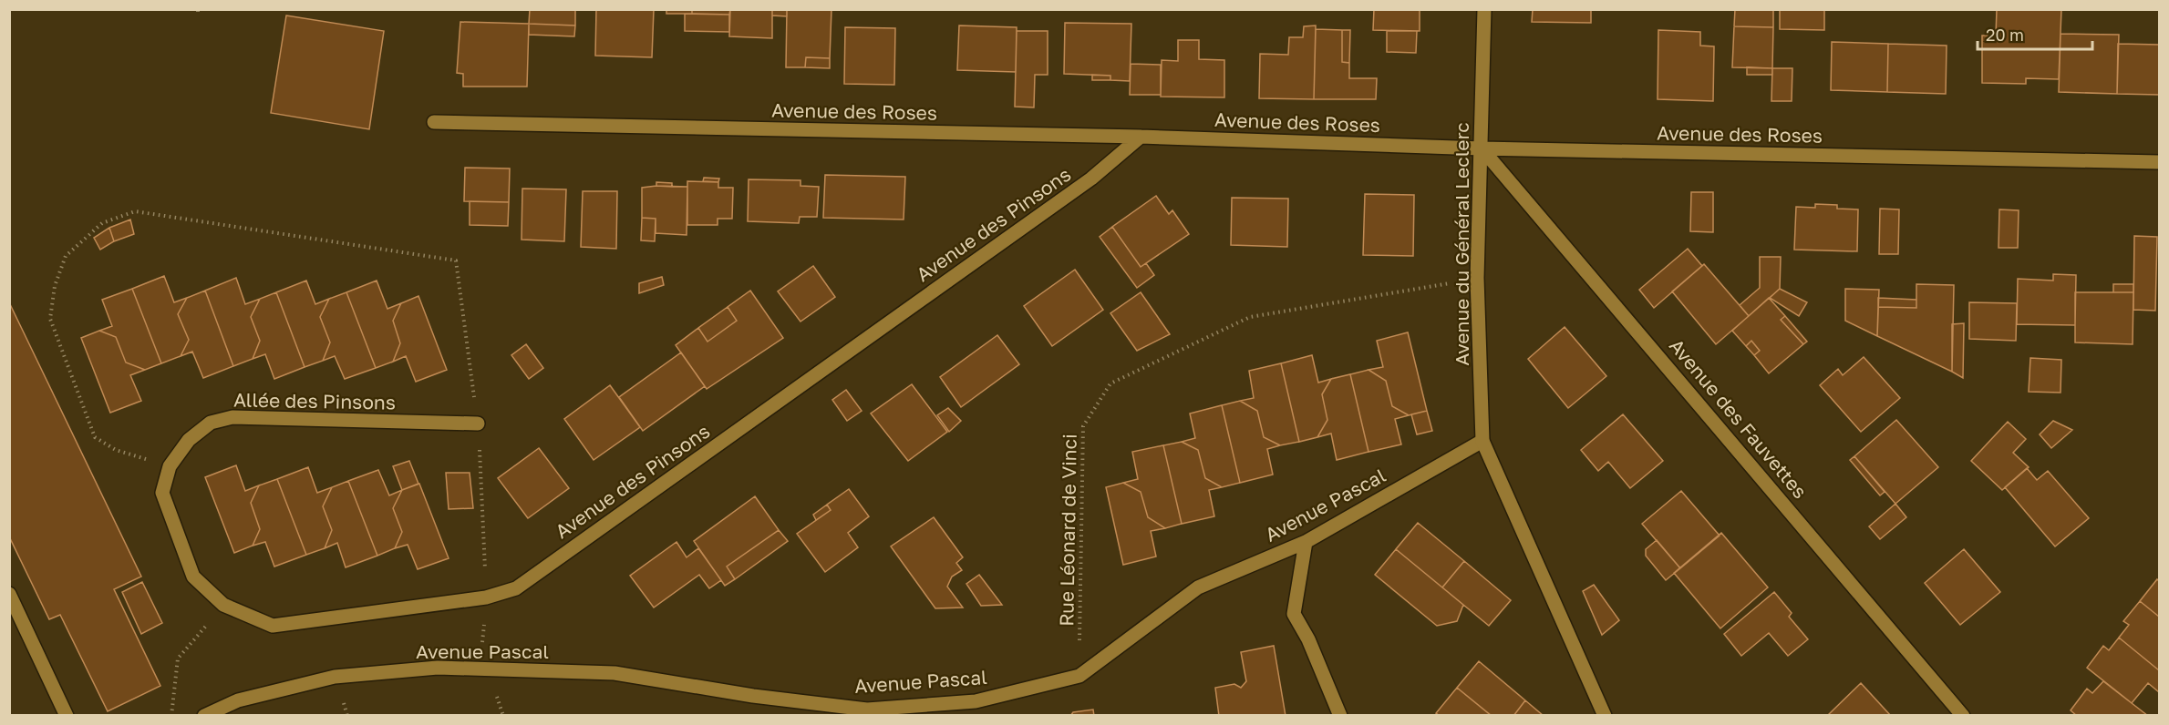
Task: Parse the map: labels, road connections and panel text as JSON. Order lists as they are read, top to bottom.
{
  "streets": {
    "street": [
      "Avenue des Roses",
      "Avenue des Pinsons",
      "Avenue du Général Leclerc",
      "Allée des Pinsons",
      "Avenue des Fauvettes",
      "Avenue Pascal"
    ],
    "path": ["Rue Léonard de Vinci"]
  },
  "crossings": [
    ["Avenue des Roses", "Avenue des Pinsons"],
    ["Avenue des Roses", "Avenue du Général Leclerc"],
    ["Avenue des Roses", "Avenue des Fauvettes"],
    ["Avenue des Pinsons", "Allée des Pinsons"],
    ["Avenue du Général Leclerc", "Avenue des Fauvettes"],
    ["Avenue du Général Leclerc", "Avenue Pascal"],
    ["Avenue du Général Leclerc", "Rue Léonard de Vinci"],
    ["Avenue Pascal", "Rue Léonard de Vinci"]
  ],
  "scale_bar": "20 m"
}
